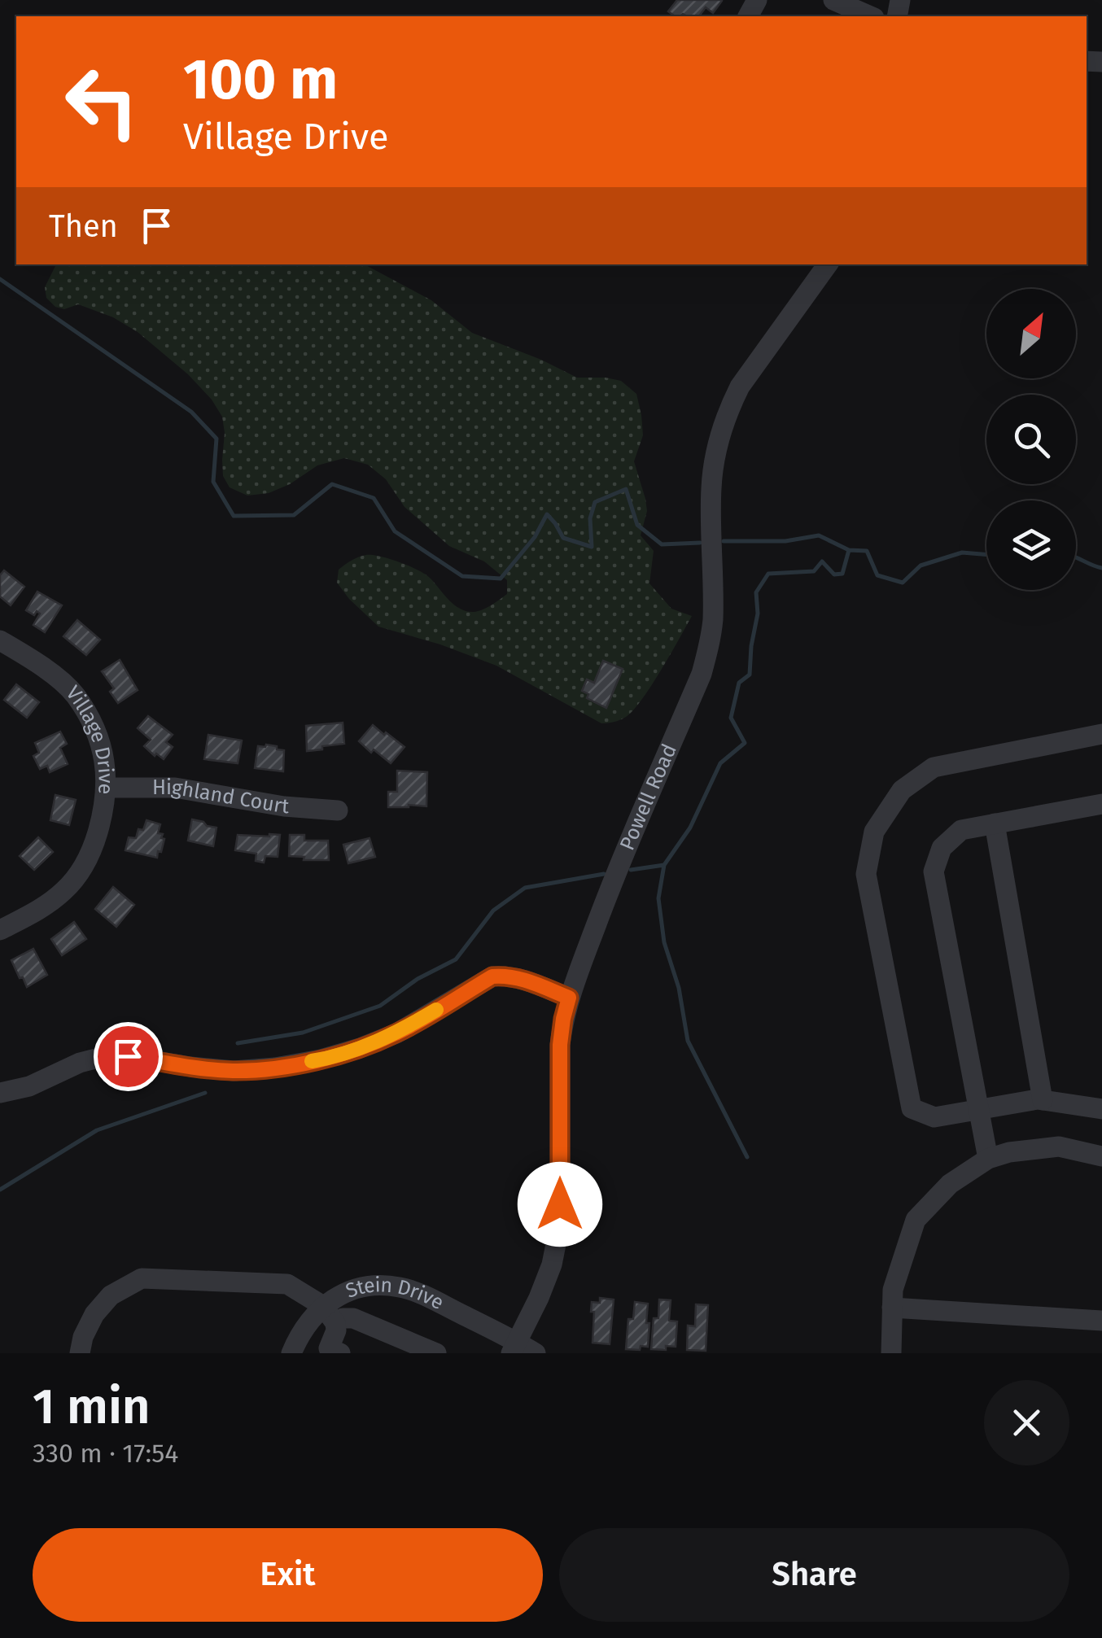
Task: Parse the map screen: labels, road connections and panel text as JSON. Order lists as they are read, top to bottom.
{
  "streets": {
    "street": [
      "Village Drive",
      "Highland Court",
      "Powell Road",
      "Stein Drive"
    ]
  },
  "crossings": [
    ["Village Drive", "Highland Court"],
    ["Powell Road", "Stein Drive"]
  ],
  "north": "top right",
  "page": {
    "turn": ["100 m", "Village Drive"],
    "then": "Then",
    "heading": ["1 min", "330 m · 17:54"],
    "buttons": ["Exit", "Share"]
  }
}
